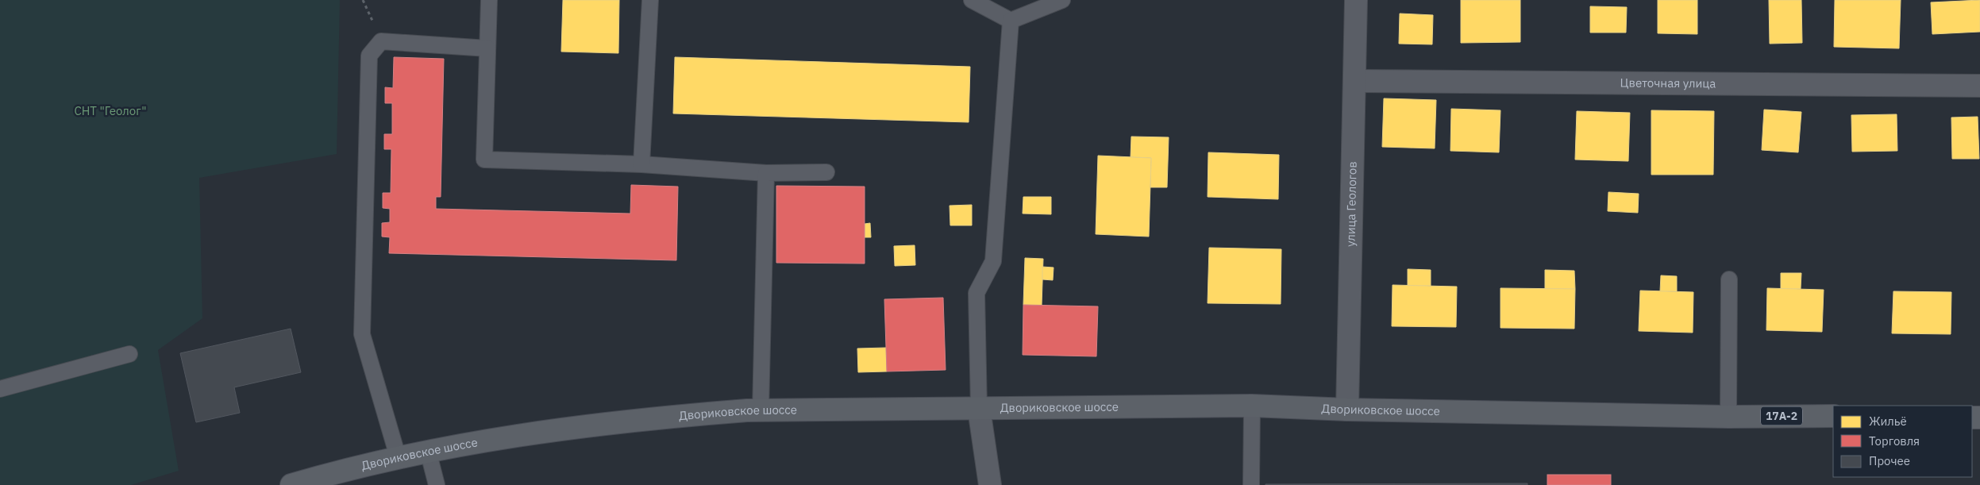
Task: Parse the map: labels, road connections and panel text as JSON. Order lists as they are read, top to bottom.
{
  "streets": {
    "main road": ["Двориковское шоссе", "17А-2"],
    "street": ["Цветочная улица", "улица Геологов"]
  },
  "crossings": [
    ["Цветочная улица", "улица Геологов"],
    ["улица Геологов", "Двориковское шоссе"]
  ],
  "parks": ["СНТ \"Геолог\""],
  "legend": ["Жильё", "Торговля", "Прочее"]
}
